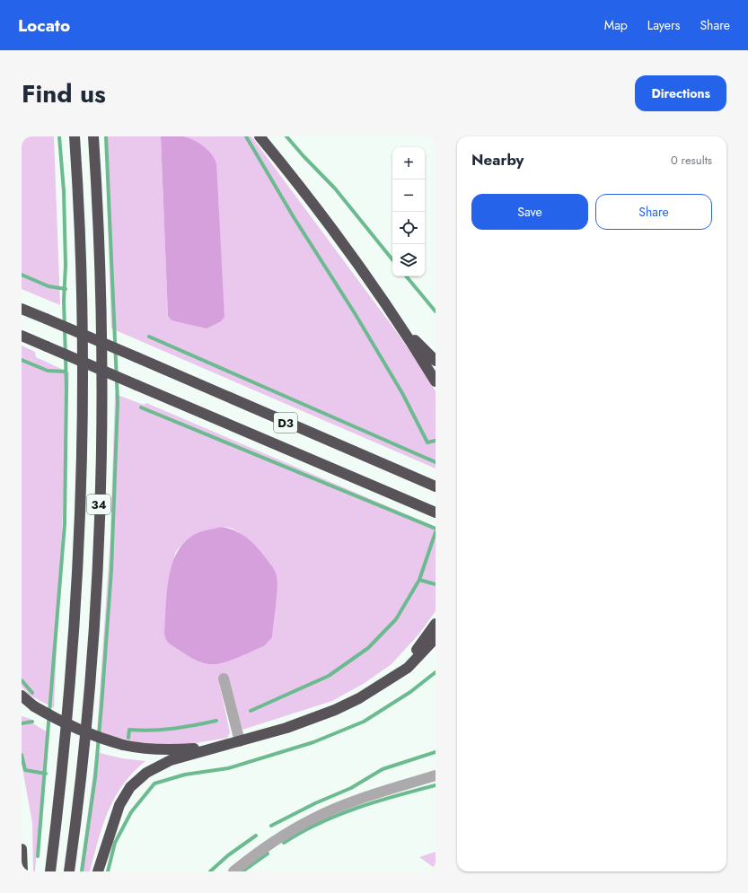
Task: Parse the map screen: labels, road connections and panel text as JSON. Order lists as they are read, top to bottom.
{
  "streets": {
    "highway": ["D3", "34"]
  },
  "page": {
    "header": "Locato",
    "nav": ["Map", "Layers", "Share"],
    "title": "Find us",
    "buttons": [
      "Directions",
      ["Save", "Share"]
    ],
    "heading": ["Nearby", "0 results"],
    "map_buttons": ["+", "−"]
  }
}
